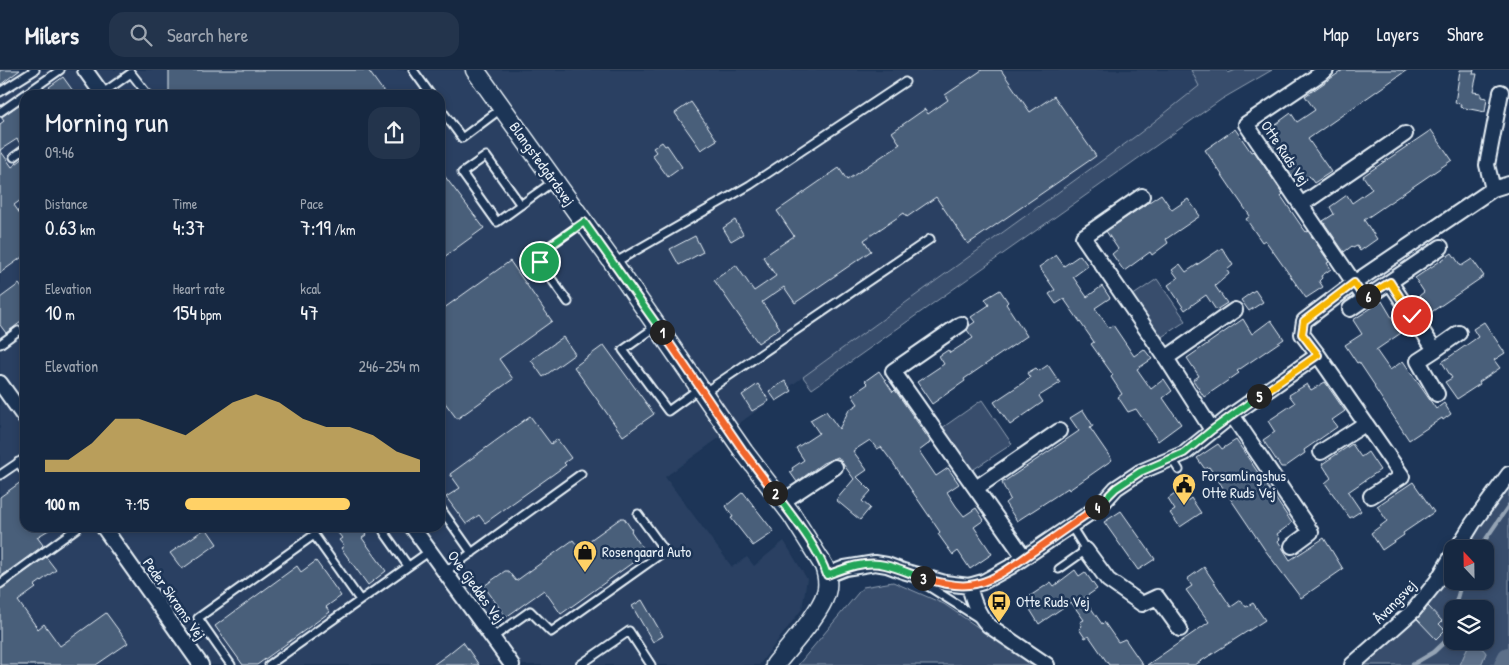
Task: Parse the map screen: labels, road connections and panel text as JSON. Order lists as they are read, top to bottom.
{
  "streets": {
    "street": [
      "Otte Ruds Vej",
      "Blangstedgårdsvej",
      "Ove Gjeddes Vej",
      "Peder Skrams Vej",
      "Åvangsvej"
    ]
  },
  "places": {
    "public building": ["Forsamlingshus Otte Ruds Vej"],
    "shop": ["Rosengaard Auto"],
    "bus stop": ["Otte Ruds Vej"]
  },
  "north": "top",
  "page": {
    "header": "Milers",
    "search": "Search here",
    "nav": ["Map", "Layers", "Share"],
    "heading": ["Morning run", "09:46"],
    "stats": [
      ["Distance", "0.63 km"],
      ["Time", "4:37"],
      ["Pace", "7:19 /km"],
      ["Elevation", "10 m"],
      ["Heart rate", "154 bpm"],
      ["kcal", "47"]
    ],
    "pins": [
      "6",
      "1",
      "5",
      "2",
      "4",
      "3"
    ],
    "chart": ["Elevation", "246–254 m"],
    "list": [
      {
        "name": "100 m",
        "note": "7:15"
      }
    ]
  }
}
